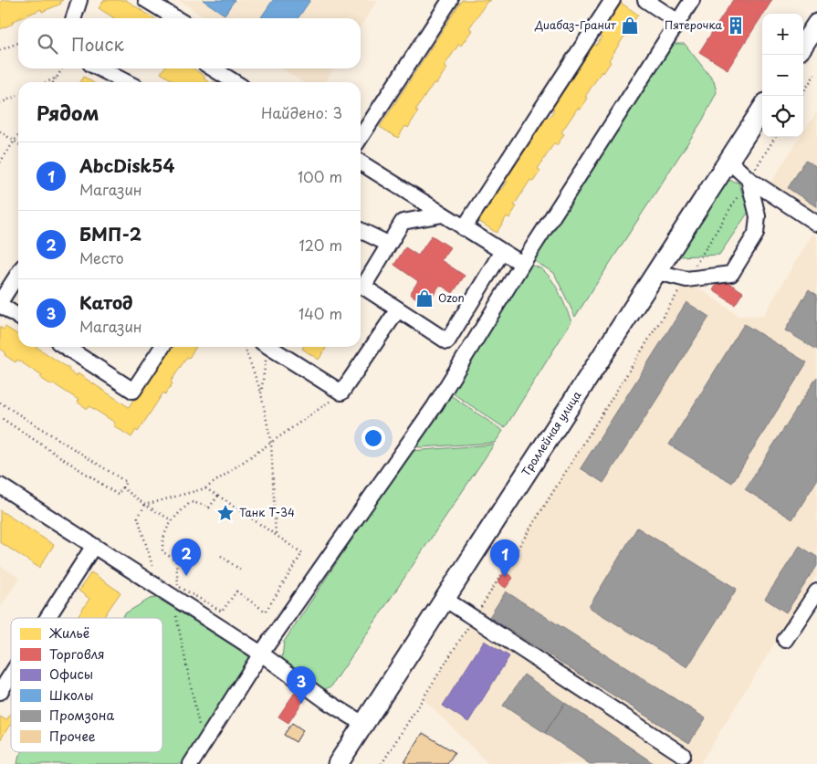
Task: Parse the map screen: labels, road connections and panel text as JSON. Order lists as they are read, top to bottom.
{
  "streets": {
    "main road": ["Троллейная улица"]
  },
  "places": {
    "shop": ["Диабаз-Гранит", "Ozon"],
    "building": ["Пятерочка"],
    "place": ["Танк Т-34"]
  },
  "legend": [
    "Жильё",
    "Торговля",
    "Офисы",
    "Школы",
    "Промзона",
    "Прочее"
  ],
  "page": {
    "map_buttons": ["+", "−"],
    "search": "Поиск",
    "heading": ["Рядом", "Найдено: 3"],
    "list": [
      {
        "mark": "1",
        "name": "AbcDisk54",
        "note": "Магазин",
        "value": "100 m"
      },
      {
        "mark": "2",
        "name": "БМП-2",
        "note": "Место",
        "value": "120 m"
      },
      {
        "mark": "3",
        "name": "Катод",
        "note": "Магазин",
        "value": "140 m"
      }
    ],
    "pins": ["2", "1", "3"]
  }
}
